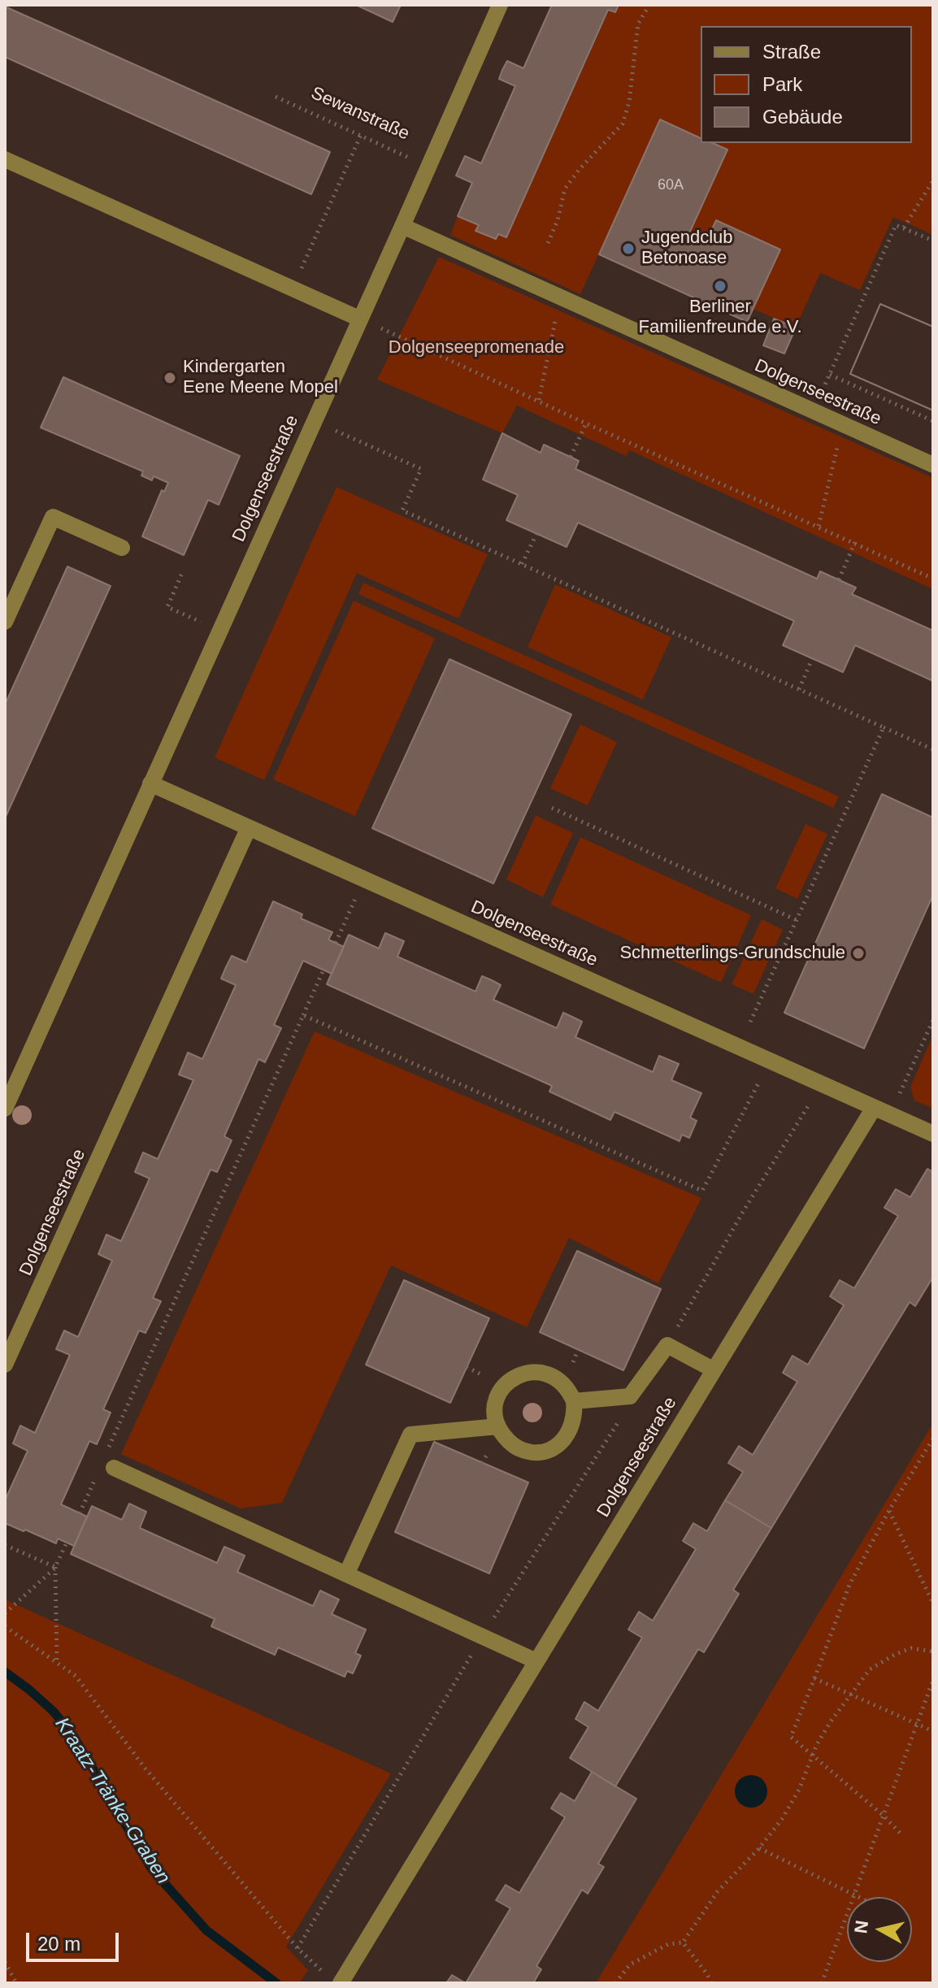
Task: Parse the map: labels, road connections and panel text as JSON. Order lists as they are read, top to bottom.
{
  "streets": {
    "street": ["Dolgenseestraße"],
    "path": ["Sewanstraße"]
  },
  "crossings": [
    ["Sewanstraße", "Dolgenseestraße"]
  ],
  "water": ["Kraatz-Tränke-Graben"],
  "parks": ["Dolgenseepromenade"],
  "places": [
    "Jugendclub Betonoase",
    "Berliner Familienfreunde e.V.",
    "Kindergarten Eene Meene Mopel",
    "Schmetterlings-Grundschule"
  ],
  "house_numbers": ["60A"],
  "legend": ["Straße", "Park", "Gebäude"],
  "scale_bar": "20 m",
  "north": "left"
}
